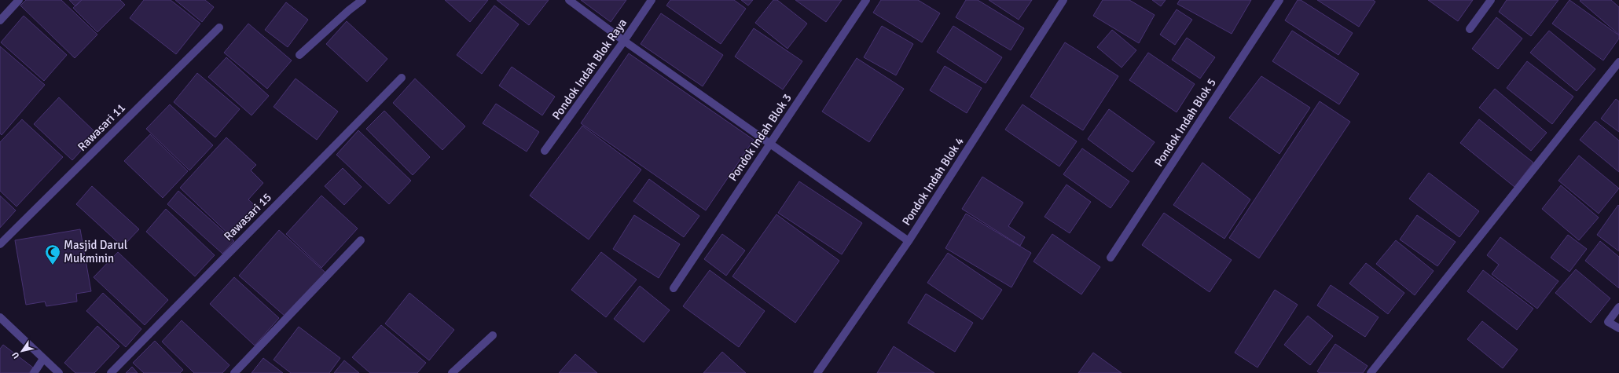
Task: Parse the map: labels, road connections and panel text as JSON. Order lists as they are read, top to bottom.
{
  "streets": {
    "street": [
      "Pondok Indah Blok Raya",
      "Pondok Indah Blok 5",
      "Rawasari 11",
      "Pondok Indah Blok 3",
      "Pondok Indah Blok 4",
      "Rawasari 15"
    ]
  },
  "places": {
    "mosque": ["Masjid Darul Mukminin"]
  },
  "north": "bottom left"
}
